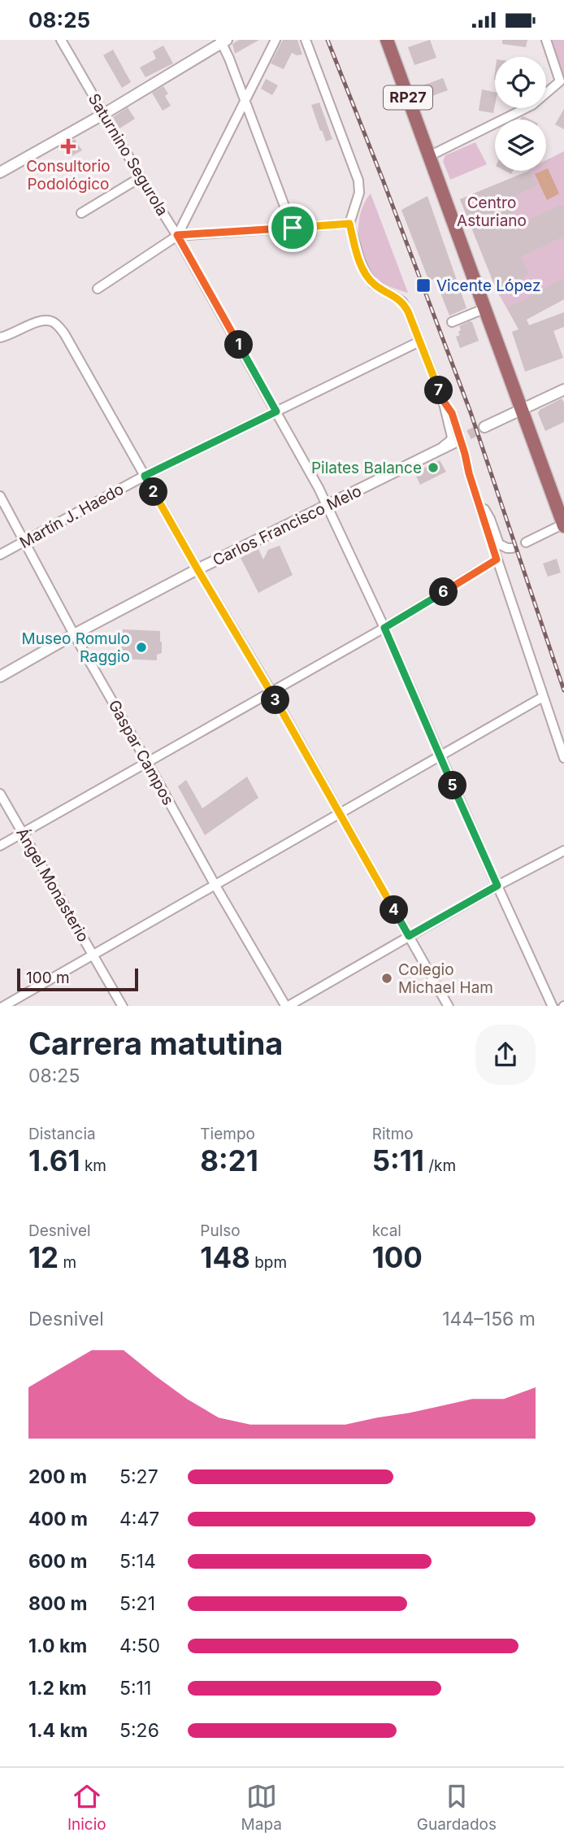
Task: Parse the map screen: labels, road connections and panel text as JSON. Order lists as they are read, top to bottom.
{
  "streets": {
    "main road": ["RP27"],
    "street": [
      "Saturnino Segurola",
      "Martín J. Haedo",
      "Carlos Francisco Melo",
      "Gaspar Campos",
      "Ángel Monasterio"
    ]
  },
  "crossings": [
    ["Saturnino Segurola", "Martín J. Haedo"],
    ["Saturnino Segurola", "Carlos Francisco Melo"],
    ["Martín J. Haedo", "Gaspar Campos"],
    ["Carlos Francisco Melo", "Gaspar Campos"]
  ],
  "parks": ["Centro Asturiano"],
  "places": {
    "health": ["Consultorio Podológico"],
    "transit": ["Vicente López"],
    "other": ["Pilates Balance", "Museo Romulo Raggio", "Colegio Michael Ham"]
  },
  "scale_bar": "100 m",
  "page": {
    "status": "08:25",
    "pins": [
      "1",
      "7",
      "2",
      "6",
      "3",
      "5",
      "4"
    ],
    "scale": "100 m",
    "heading": ["Carrera matutina", "08:25"],
    "stats": [
      ["Distancia", "1.61 km"],
      ["Tiempo", "8:21"],
      ["Ritmo", "5:11 /km"],
      ["Desnivel", "12 m"],
      ["Pulso", "148 bpm"],
      ["kcal", "100"]
    ],
    "chart": ["Desnivel", "144–156 m"],
    "list": [
      {
        "name": "200 m",
        "note": "5:27"
      },
      {
        "name": "400 m",
        "note": "4:47"
      },
      {
        "name": "600 m",
        "note": "5:14"
      },
      {
        "name": "800 m",
        "note": "5:21"
      },
      {
        "name": "1.0 km",
        "note": "4:50"
      },
      {
        "name": "1.2 km",
        "note": "5:11"
      },
      {
        "name": "1.4 km",
        "note": "5:26"
      }
    ],
    "tabs": ["Inicio", "Mapa", "Guardados"]
  }
}
